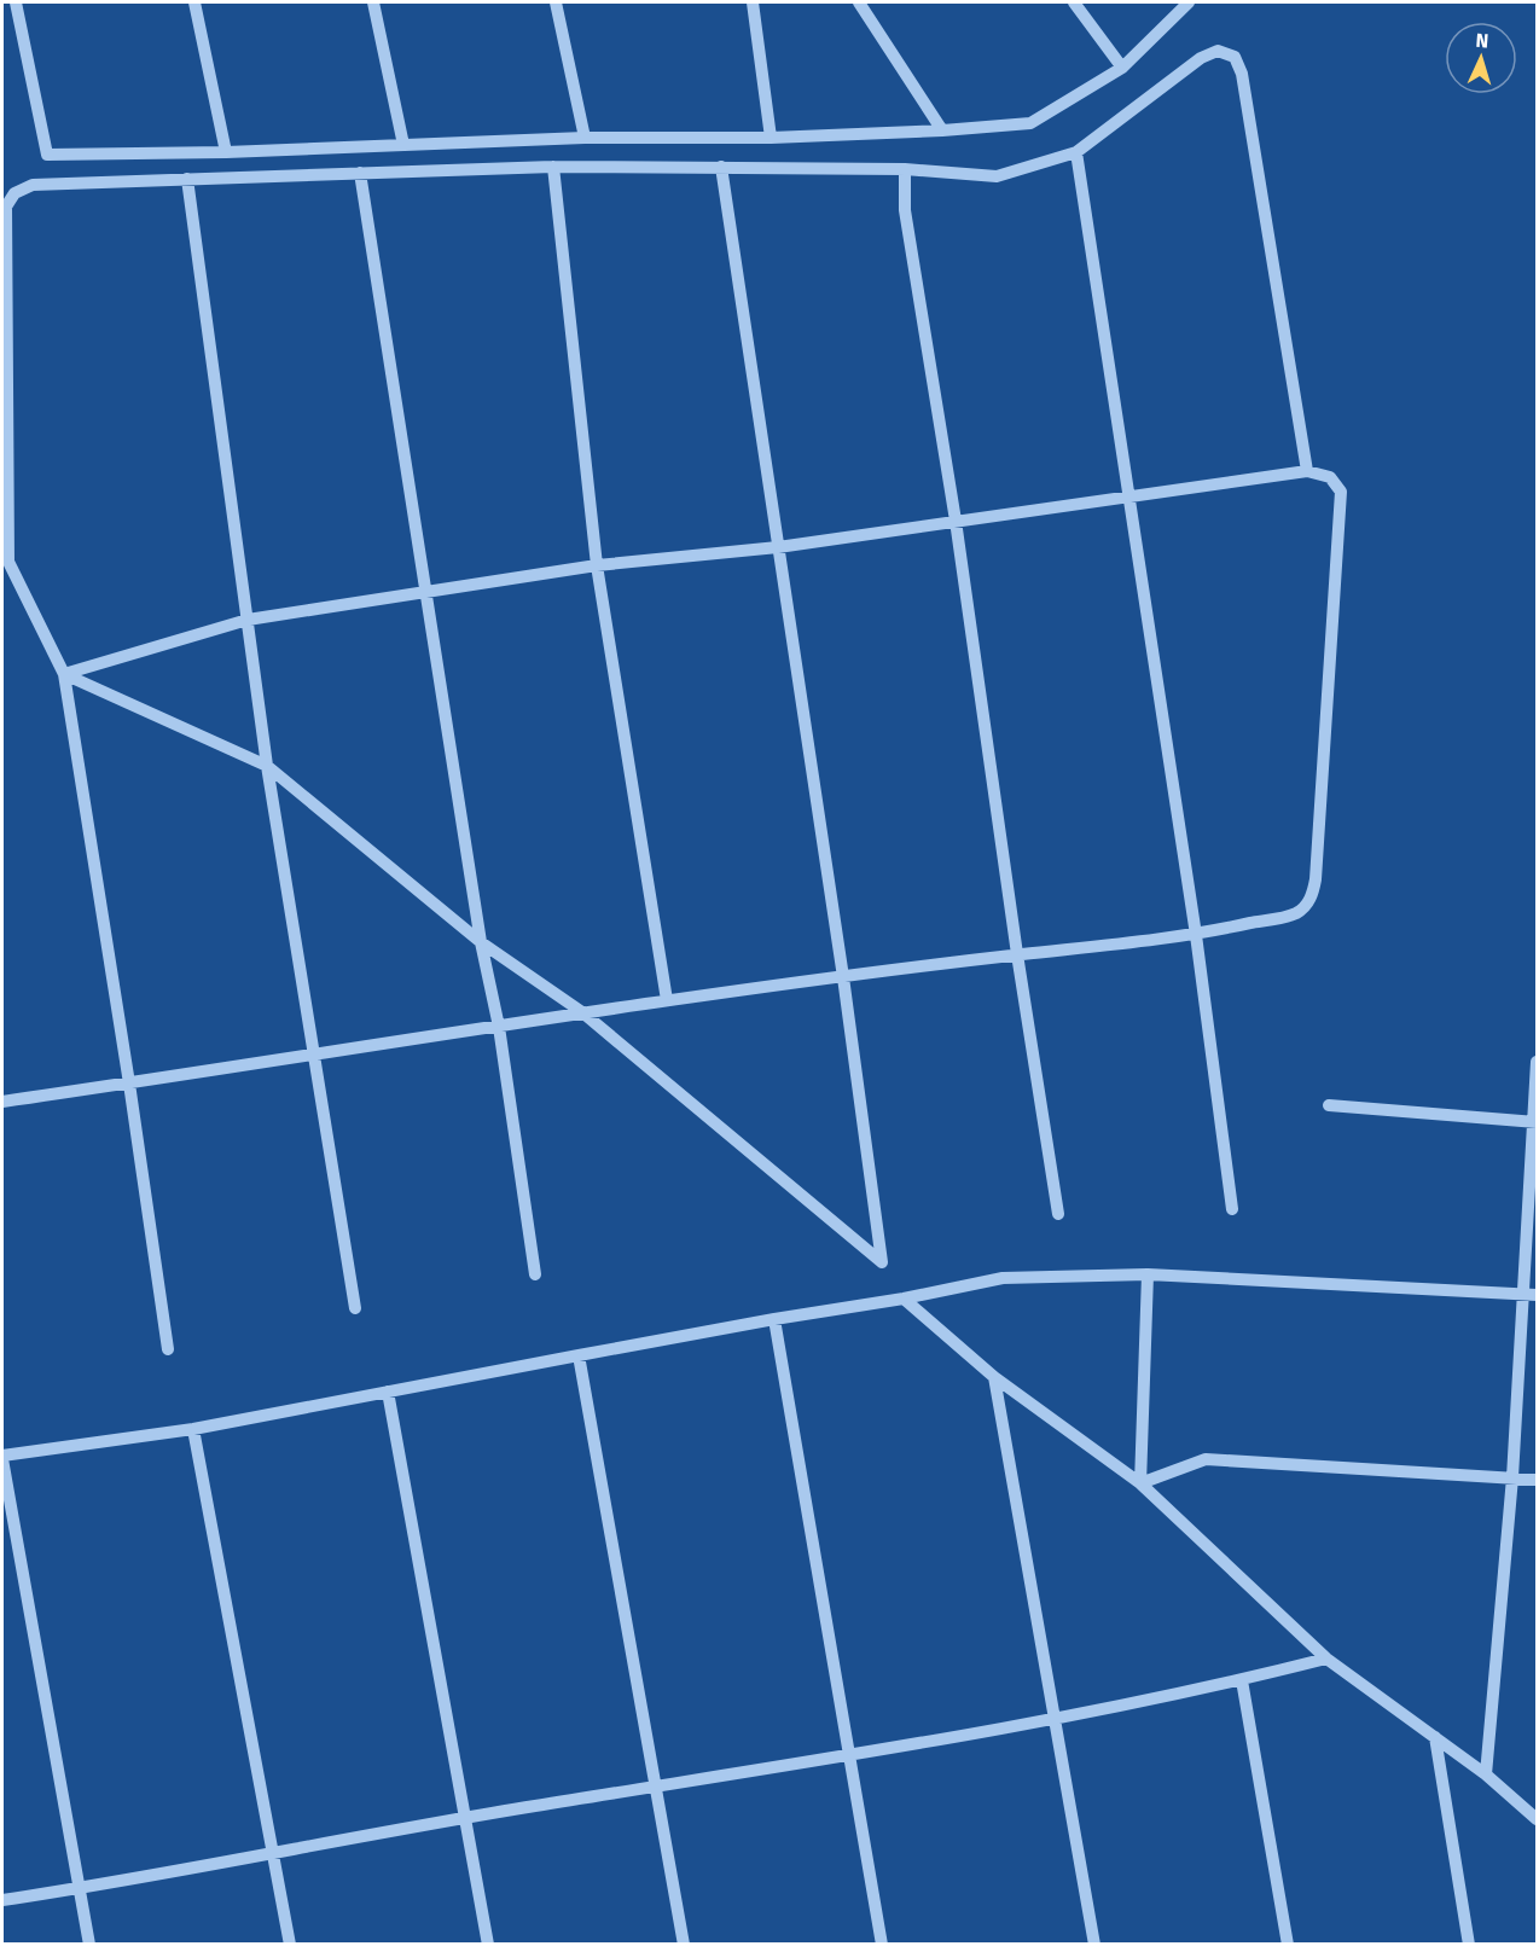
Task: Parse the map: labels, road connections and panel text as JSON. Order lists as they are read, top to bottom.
{
  "north": "top"
}
